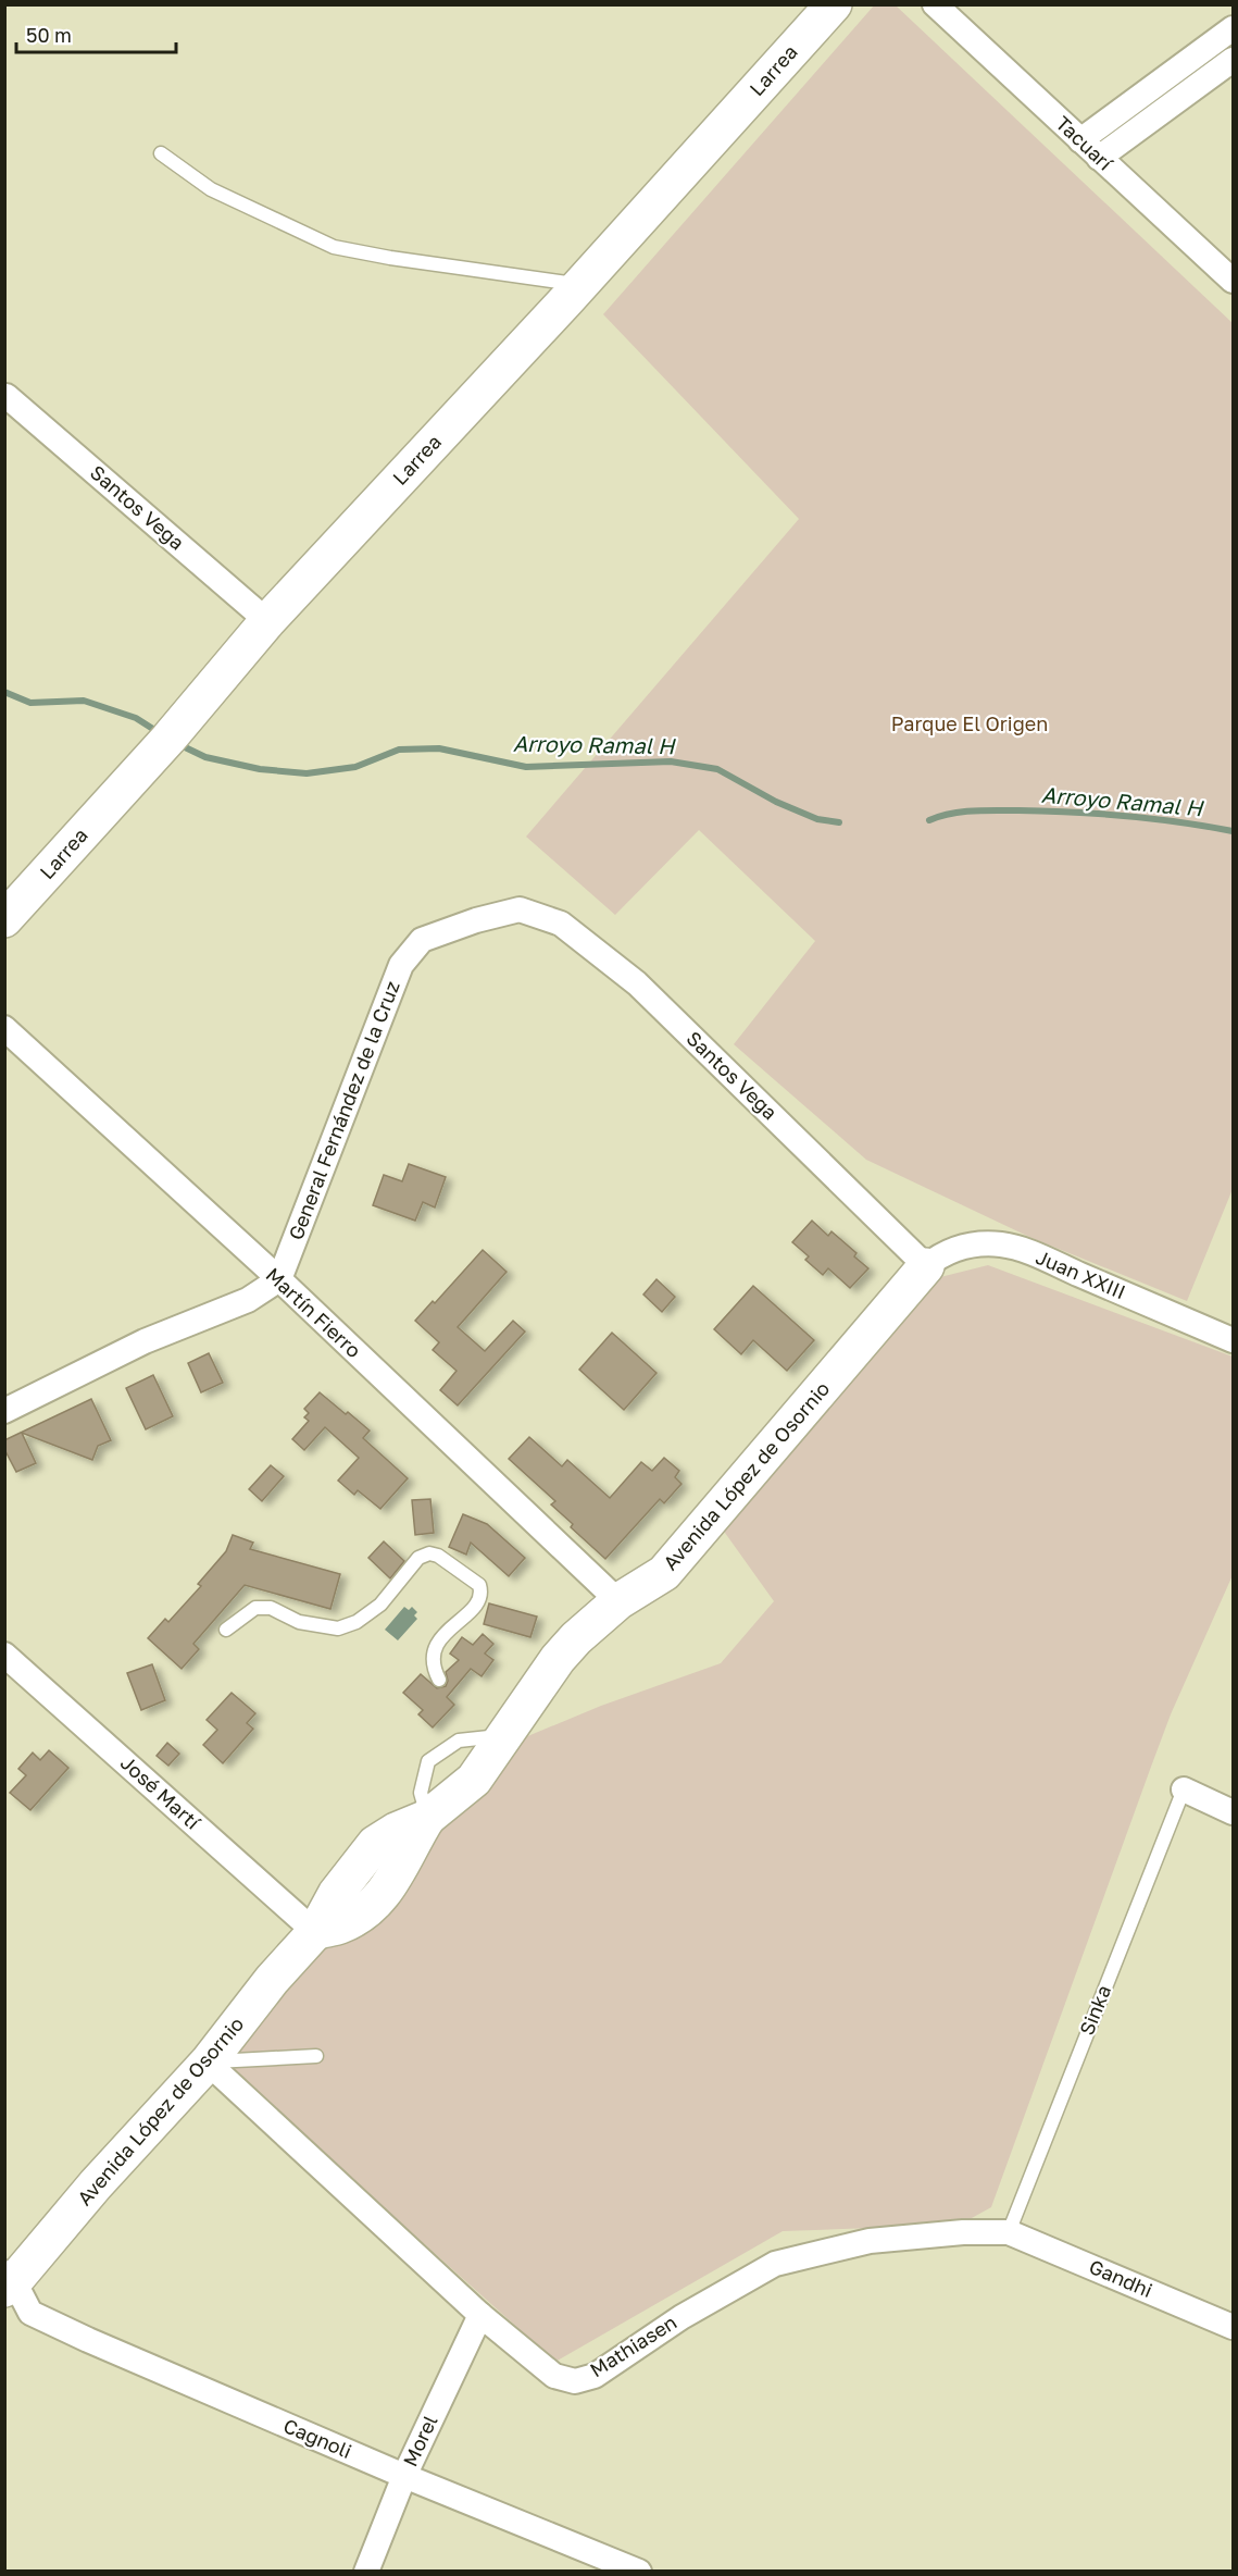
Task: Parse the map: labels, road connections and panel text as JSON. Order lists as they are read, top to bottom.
{
  "streets": {
    "street": [
      "Larrea",
      "Tacuarí",
      "Santos Vega",
      "General Fernández de la Cruz",
      "Juan XXIII",
      "Martín Fierro",
      "Avenida López de Osornio",
      "José Martí",
      "Gandhi",
      "Mathiasen",
      "Cagnoli",
      "Morel"
    ],
    "lane": ["Sinka"]
  },
  "crossings": [
    ["Larrea", "Santos Vega"],
    ["Santos Vega", "General Fernández de la Cruz"],
    ["Santos Vega", "Juan XXIII"],
    ["Santos Vega", "Avenida López de Osornio"],
    ["General Fernández de la Cruz", "Martín Fierro"],
    ["Juan XXIII", "Avenida López de Osornio"],
    ["Martín Fierro", "Avenida López de Osornio"],
    ["Avenida López de Osornio", "José Martí"],
    ["Avenida López de Osornio", "Mathiasen"],
    ["Avenida López de Osornio", "Cagnoli"],
    ["Sinka", "Gandhi"],
    ["Sinka", "Mathiasen"],
    ["Gandhi", "Mathiasen"],
    ["Mathiasen", "Morel"],
    ["Cagnoli", "Morel"]
  ],
  "water": ["Arroyo Ramal H"],
  "parks": ["Parque El Origen"],
  "scale_bar": "50 m"
}
